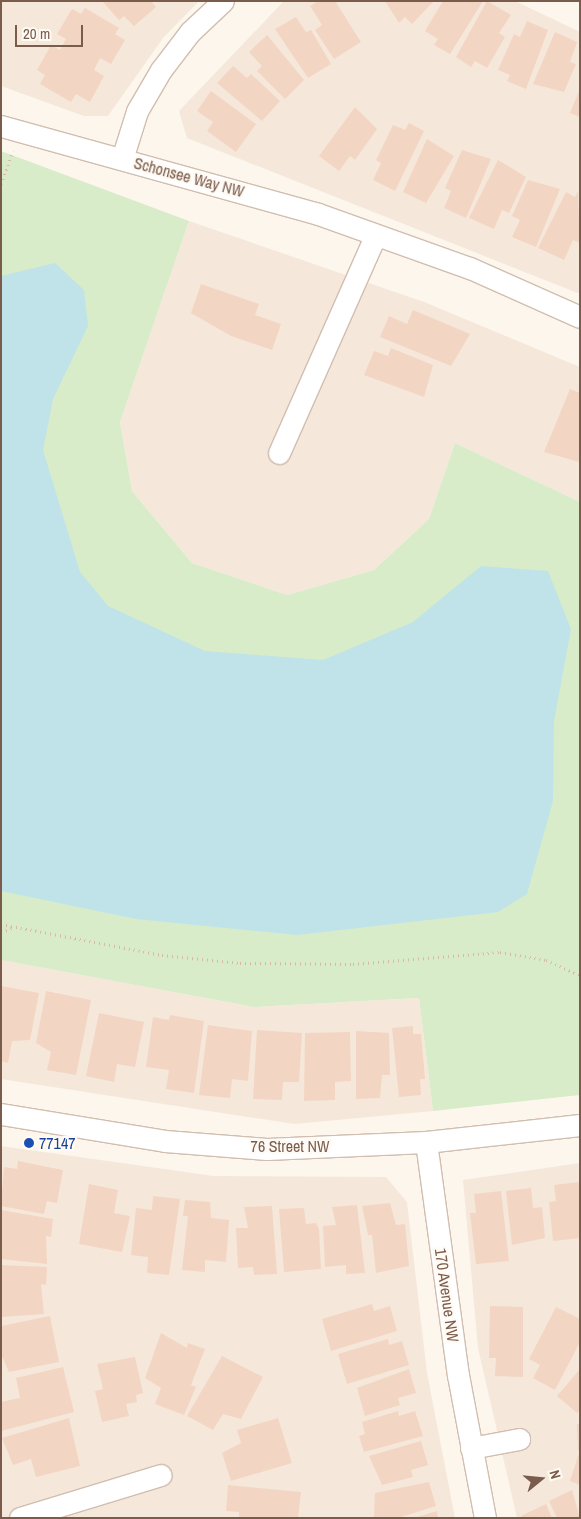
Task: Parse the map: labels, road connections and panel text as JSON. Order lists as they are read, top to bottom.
{
  "streets": {
    "street": ["Schonsee Way NW", "76 Street NW", "170 Avenue NW"]
  },
  "crossings": [
    ["76 Street NW", "170 Avenue NW"]
  ],
  "places": ["77147"],
  "scale_bar": "20 m",
  "north": "right"
}
